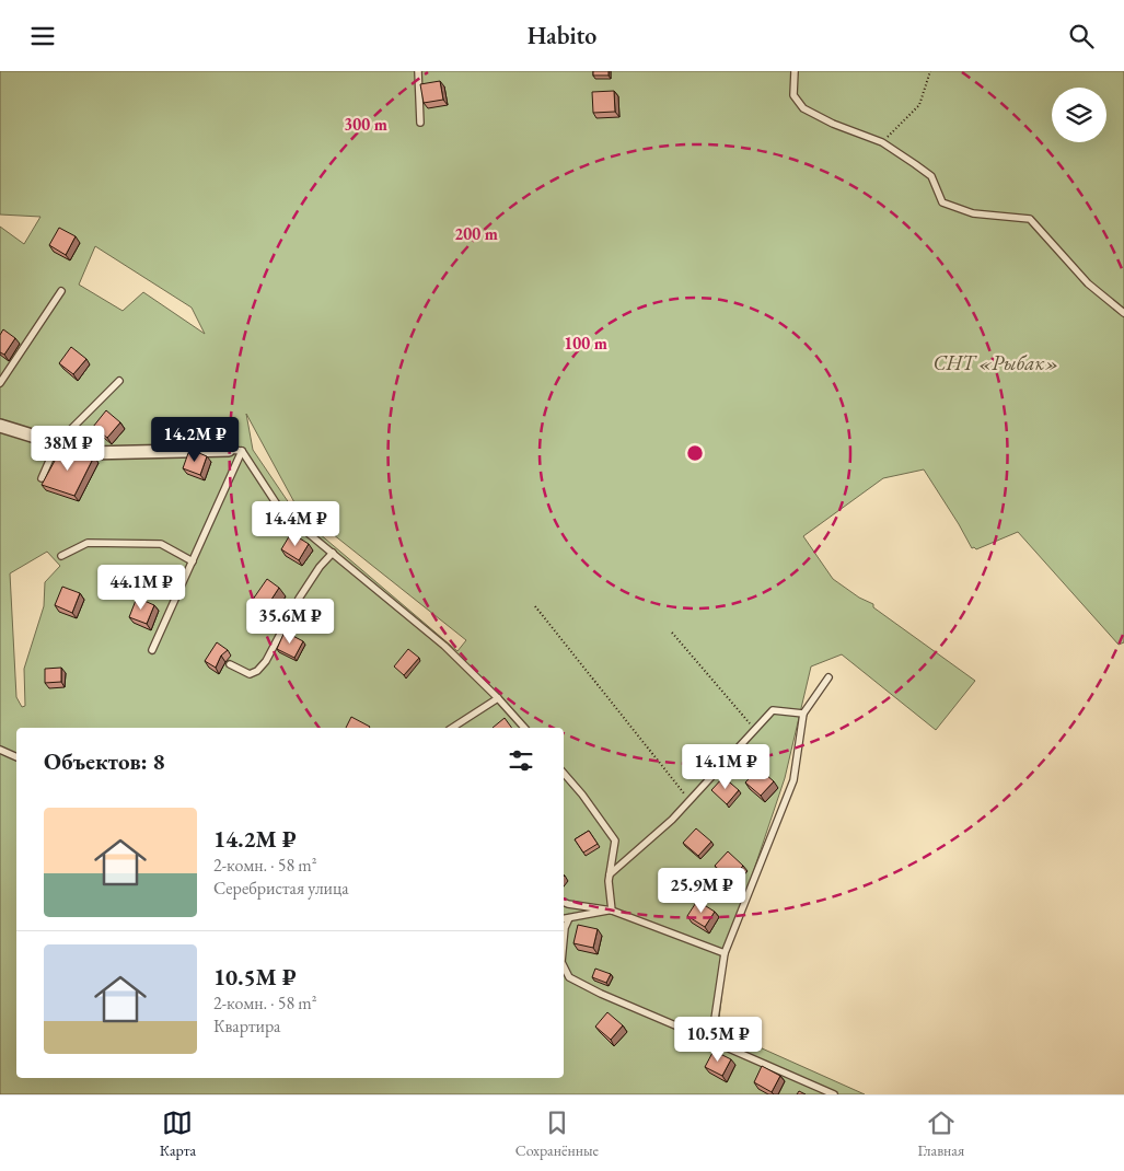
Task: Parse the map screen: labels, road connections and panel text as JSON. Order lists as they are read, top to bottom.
{
  "parks": ["СНТ «Рыбак»"],
  "page": {
    "header": "Habito",
    "price": [
      "14.2M ₽",
      "38M ₽",
      "14.4M ₽",
      "44.1M ₽",
      "35.6M ₽",
      "14.1M ₽",
      "25.9M ₽",
      "10.5M ₽"
    ],
    "heading": "Объектов: 8",
    "list": [
      {
        "name": "14.2M ₽",
        "note": "2-комн. · 58 m² · Серебристая улица"
      },
      {
        "name": "10.5M ₽",
        "note": "2-комн. · 58 m² · Квартира"
      }
    ],
    "tabs": ["Карта", "Сохранённые", "Главная"]
  },
  "rings": ["300 m", "200 m", "100 m"]
}
